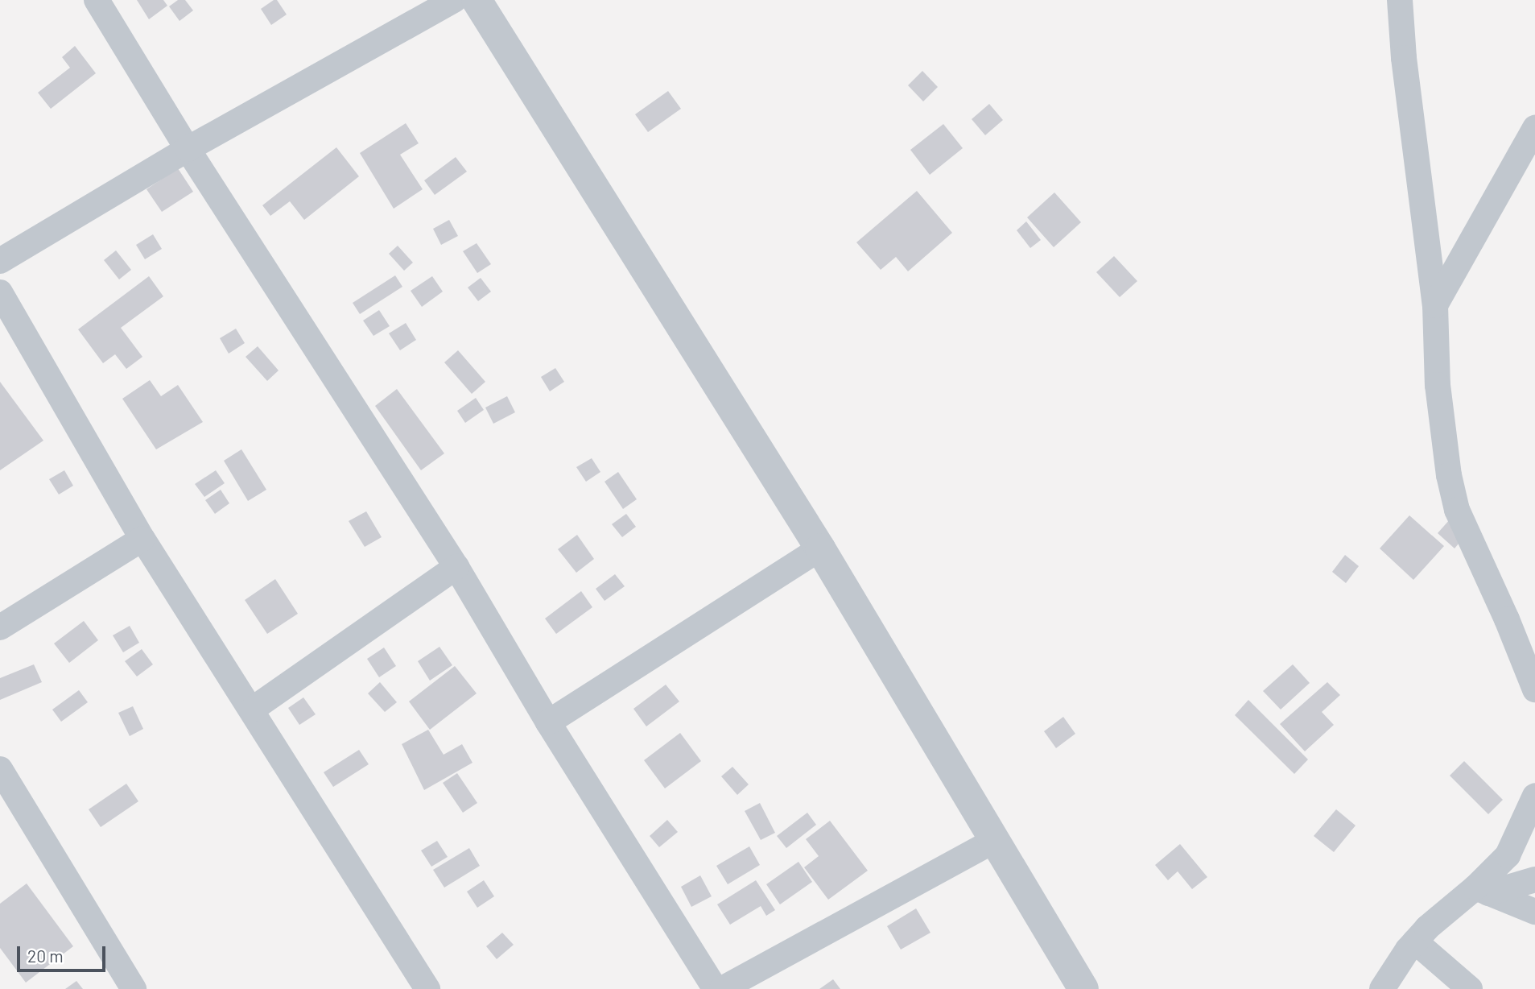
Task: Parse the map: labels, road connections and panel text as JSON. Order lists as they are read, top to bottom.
{
  "scale_bar": "20 m"
}
